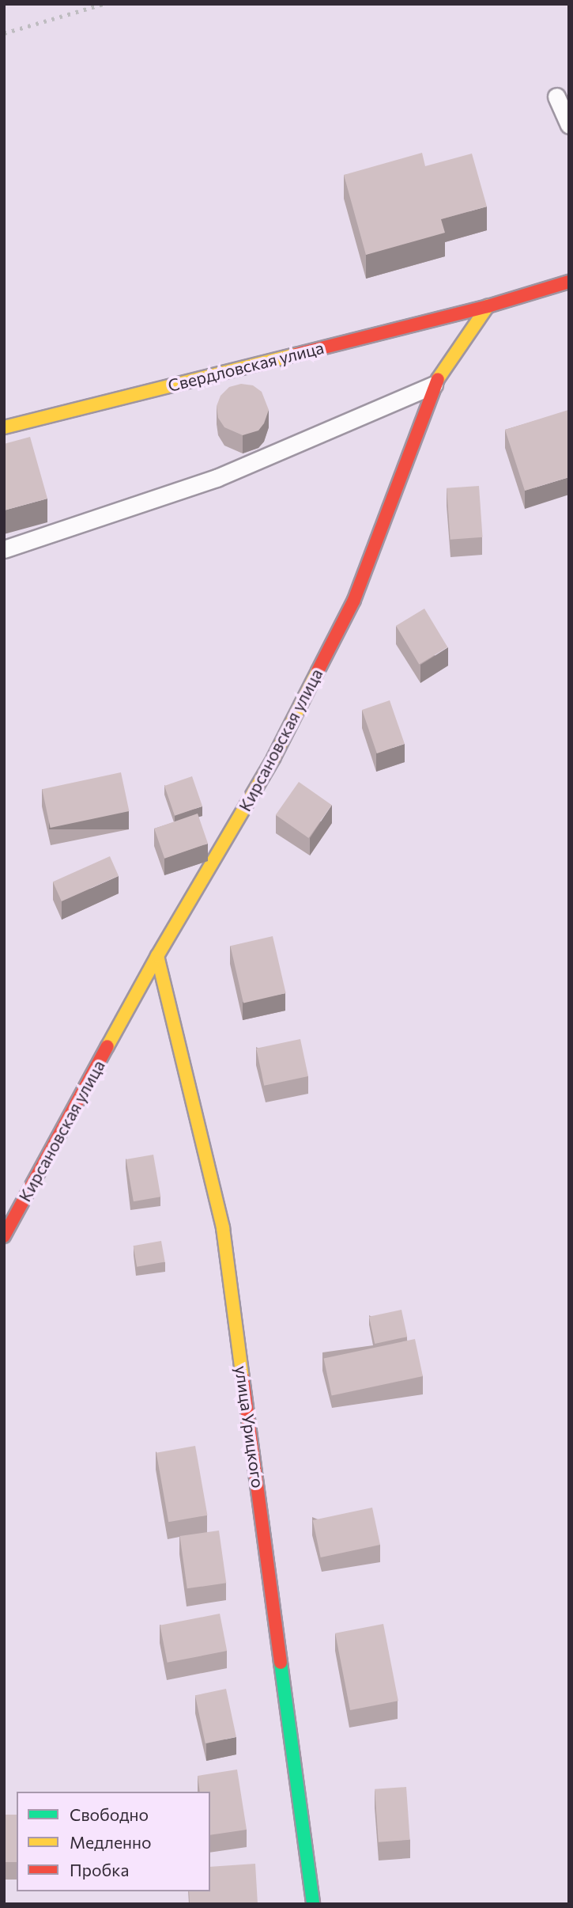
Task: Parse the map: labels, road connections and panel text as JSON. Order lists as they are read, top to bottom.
{
  "streets": {
    "street": ["Свердловская улица", "Кирсановская улица", "улица Урицкого"]
  },
  "crossings": [
    ["Свердловская улица", "Кирсановская улица"],
    ["Кирсановская улица", "улица Урицкого"]
  ],
  "legend": ["Свободно", "Медленно", "Пробка"]
}
